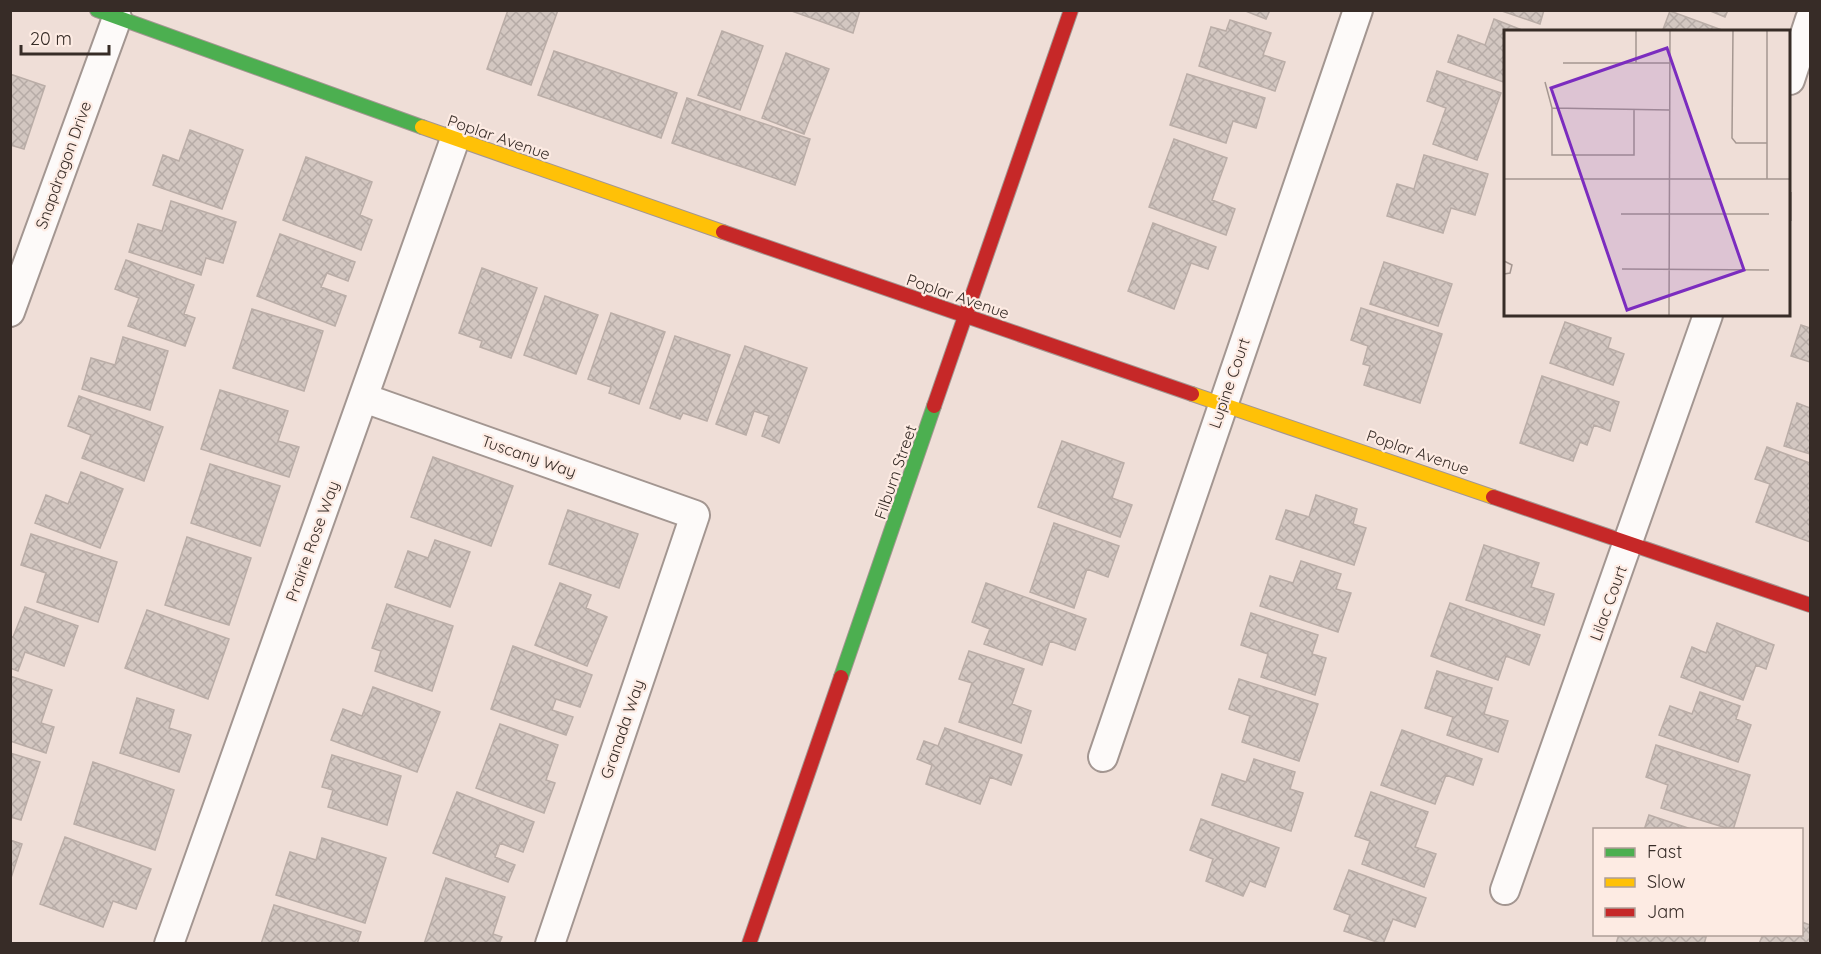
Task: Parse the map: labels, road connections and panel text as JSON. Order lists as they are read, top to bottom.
{
  "streets": {
    "street": [
      "Poplar Avenue",
      "Snapdragon Drive",
      "Lupine Court",
      "Tuscany Way",
      "Filburn Street",
      "Prairie Rose Way",
      "Lilac Court",
      "Granada Way"
    ]
  },
  "crossings": [
    ["Poplar Avenue", "Snapdragon Drive"],
    ["Poplar Avenue", "Lupine Court"],
    ["Poplar Avenue", "Filburn Street"],
    ["Poplar Avenue", "Prairie Rose Way"],
    ["Poplar Avenue", "Lilac Court"],
    ["Tuscany Way", "Prairie Rose Way"],
    ["Tuscany Way", "Granada Way"]
  ],
  "legend": ["Fast", "Slow", "Jam"],
  "scale_bar": "20 m"
}
